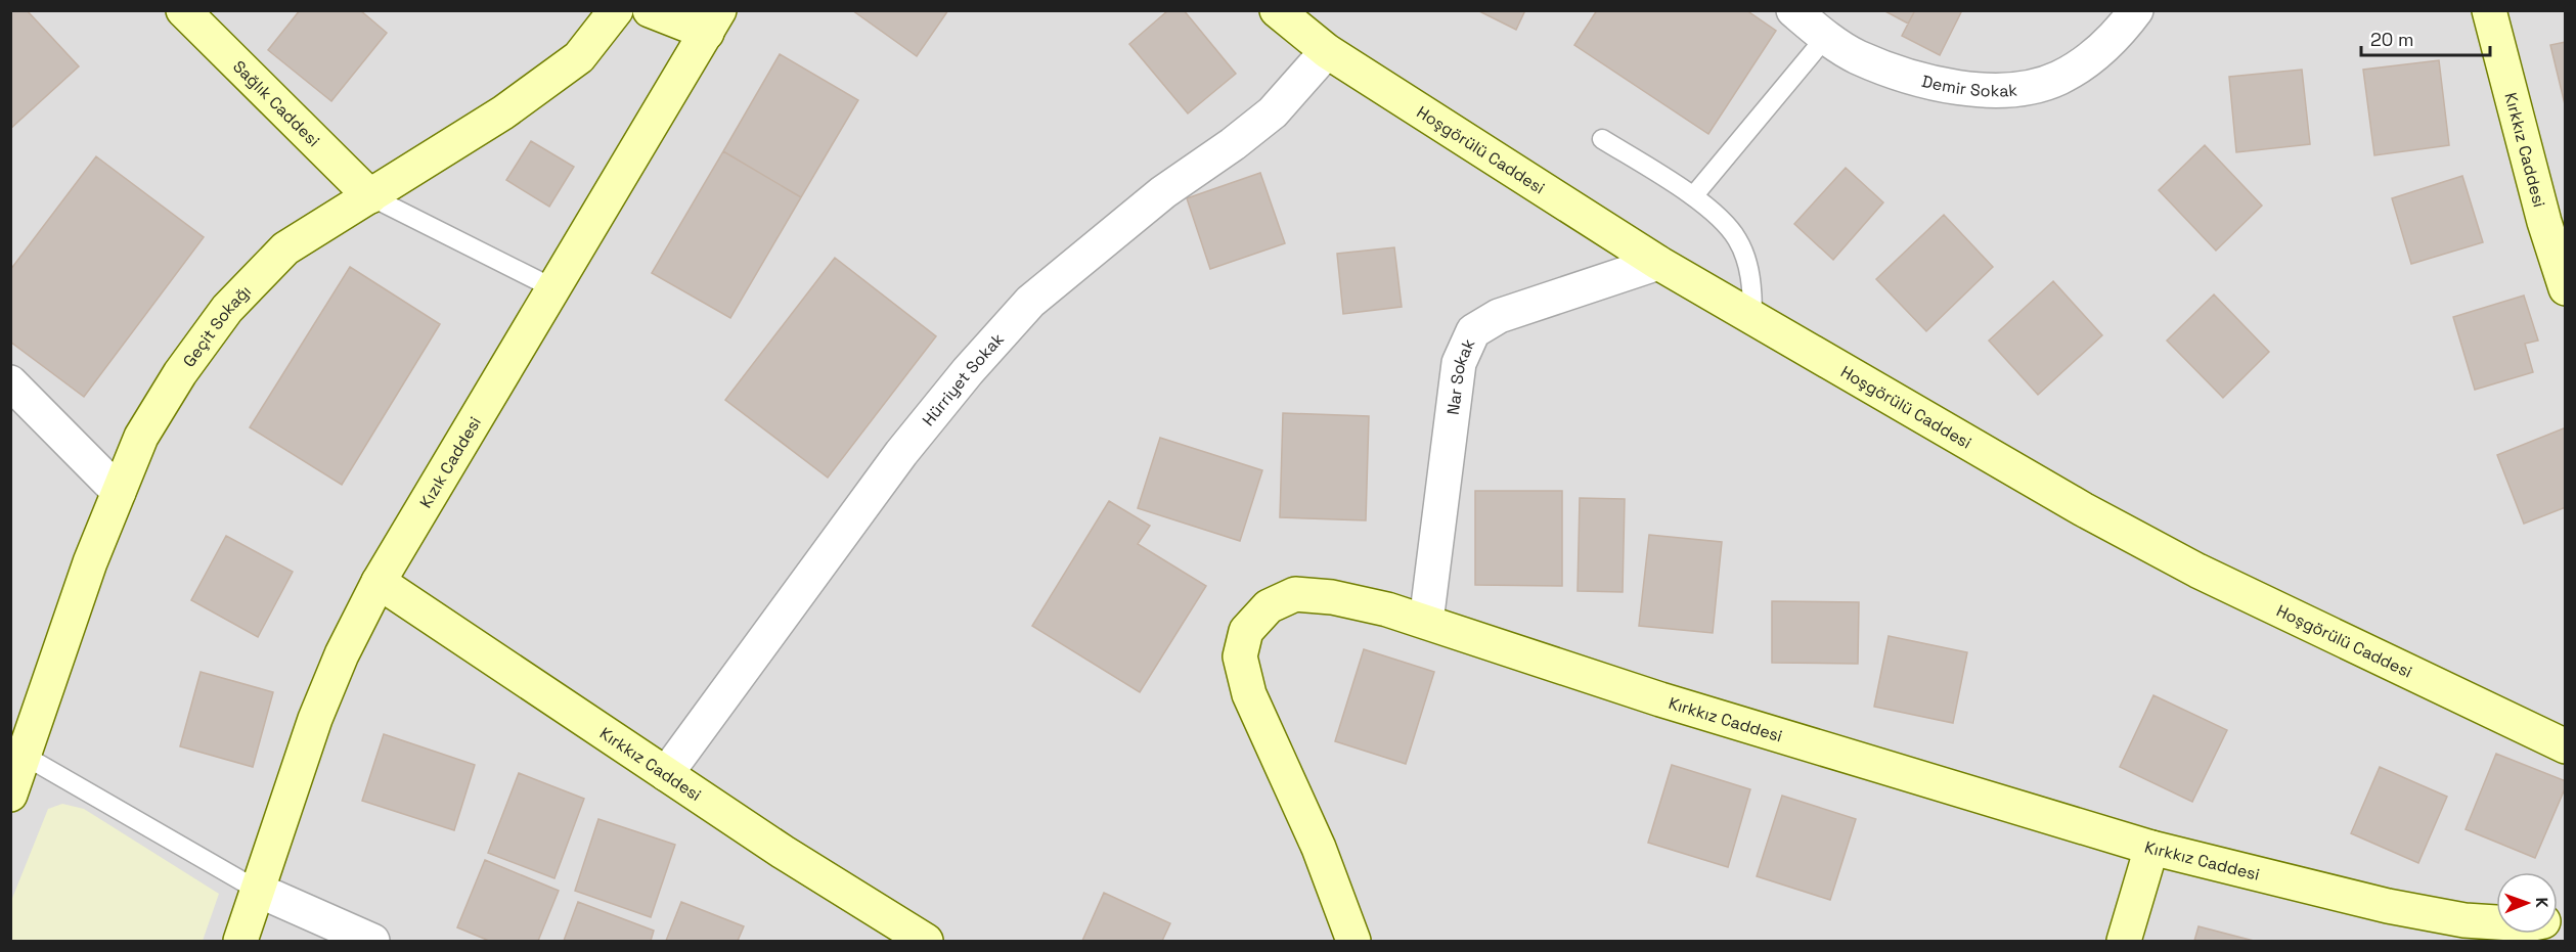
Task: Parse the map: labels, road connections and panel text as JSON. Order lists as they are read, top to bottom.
{
  "streets": {
    "street": [
      "Demir Sokak",
      "Sağlık Caddesi",
      "Hoşgörülü Caddesi",
      "Kırkkız Caddesi",
      "Geçit Sokağı",
      "Nar Sokak",
      "Hürriyet Sokak",
      "Kızık Caddesi"
    ]
  },
  "crossings": [
    ["Sağlık Caddesi", "Geçit Sokağı"],
    ["Hoşgörülü Caddesi", "Nar Sokak"],
    ["Hoşgörülü Caddesi", "Hürriyet Sokak"],
    ["Kırkkız Caddesi", "Nar Sokak"],
    ["Kırkkız Caddesi", "Hürriyet Sokak"],
    ["Kırkkız Caddesi", "Kızık Caddesi"]
  ],
  "scale_bar": "20 m",
  "north": "right"
}
